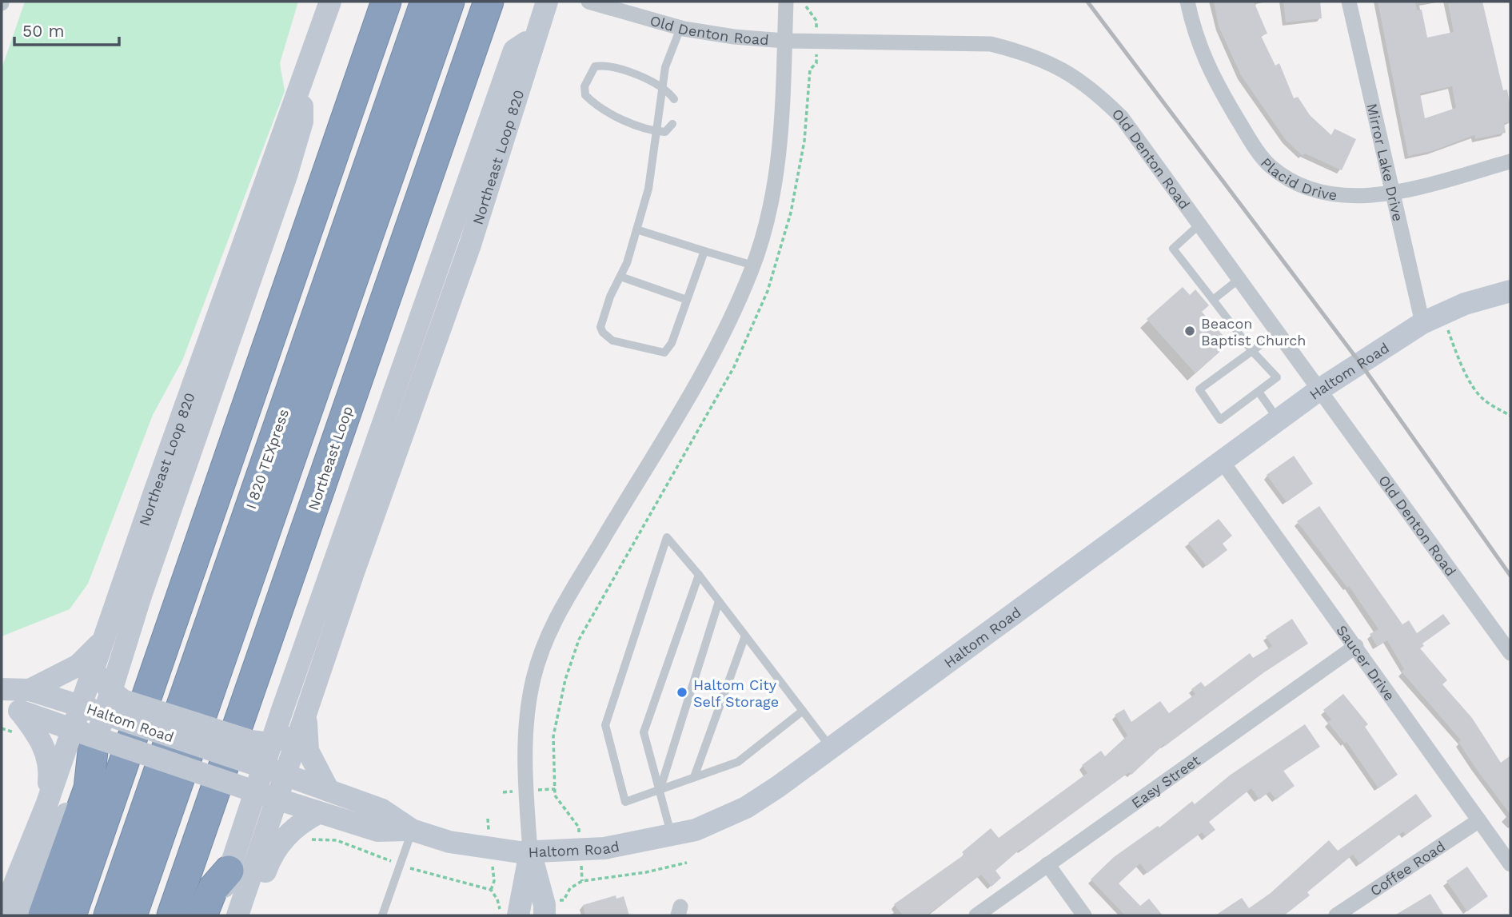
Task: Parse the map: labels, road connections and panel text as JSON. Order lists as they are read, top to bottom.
{
  "streets": {
    "highway": ["Northeast Loop", "I 820 TEXpress"],
    "main road": ["Northeast Loop 820", "Haltom Road"],
    "street": [
      "Old Denton Road",
      "Mirror Lake Drive",
      "Placid Drive",
      "Saucer Drive",
      "Easy Street",
      "Coffee Road"
    ]
  },
  "crossings": [
    ["Old Denton Road", "Haltom Road"],
    ["Northeast Loop 820", "Haltom Road"],
    ["Mirror Lake Drive", "Placid Drive"],
    ["Mirror Lake Drive", "Haltom Road"],
    ["Haltom Road", "Saucer Drive"],
    ["Saucer Drive", "Easy Street"],
    ["Saucer Drive", "Coffee Road"]
  ],
  "places": ["Beacon Baptist Church", "Haltom City Self Storage"],
  "scale_bar": "50 m"
}
